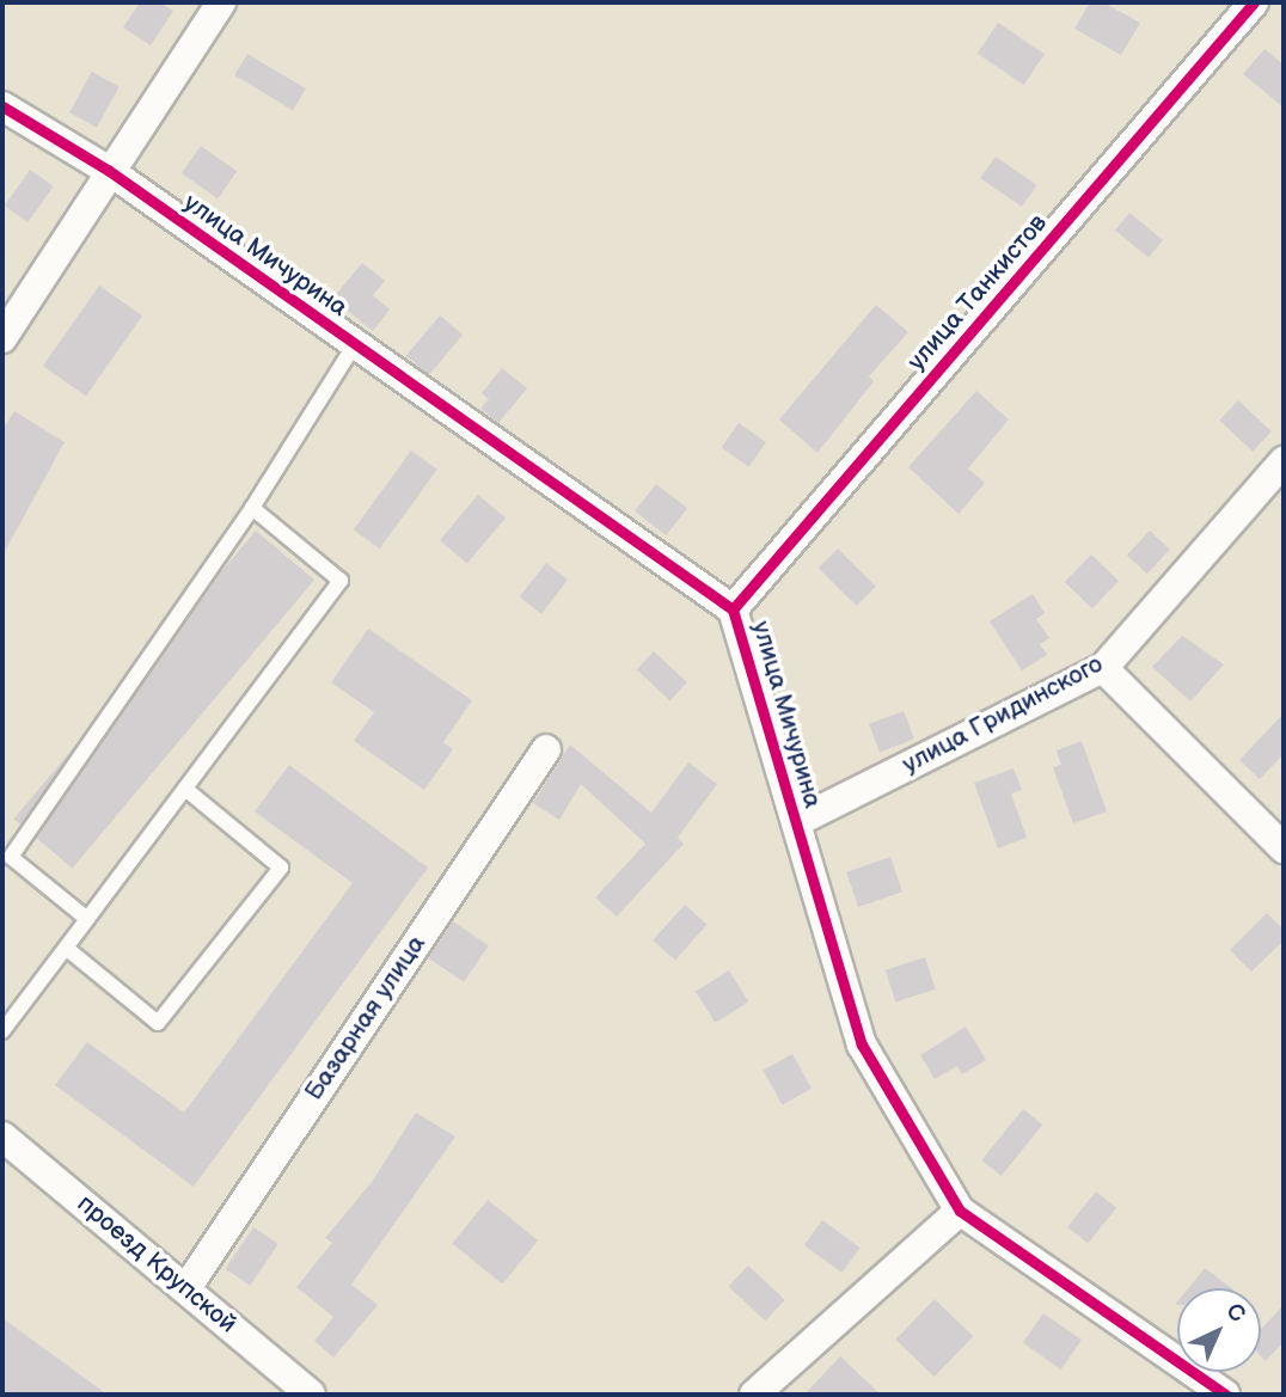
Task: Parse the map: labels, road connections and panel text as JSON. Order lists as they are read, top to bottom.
{
  "streets": {
    "street": [
      "улица Мичурина",
      "улица Танкистов",
      "улица Гридинского",
      "Базарная улица",
      "проезд Крупской"
    ]
  },
  "crossings": [
    ["улица Мичурина", "улица Танкистов"],
    ["улица Мичурина", "улица Гридинского"],
    ["Базарная улица", "проезд Крупской"]
  ],
  "north": "top right"
}
